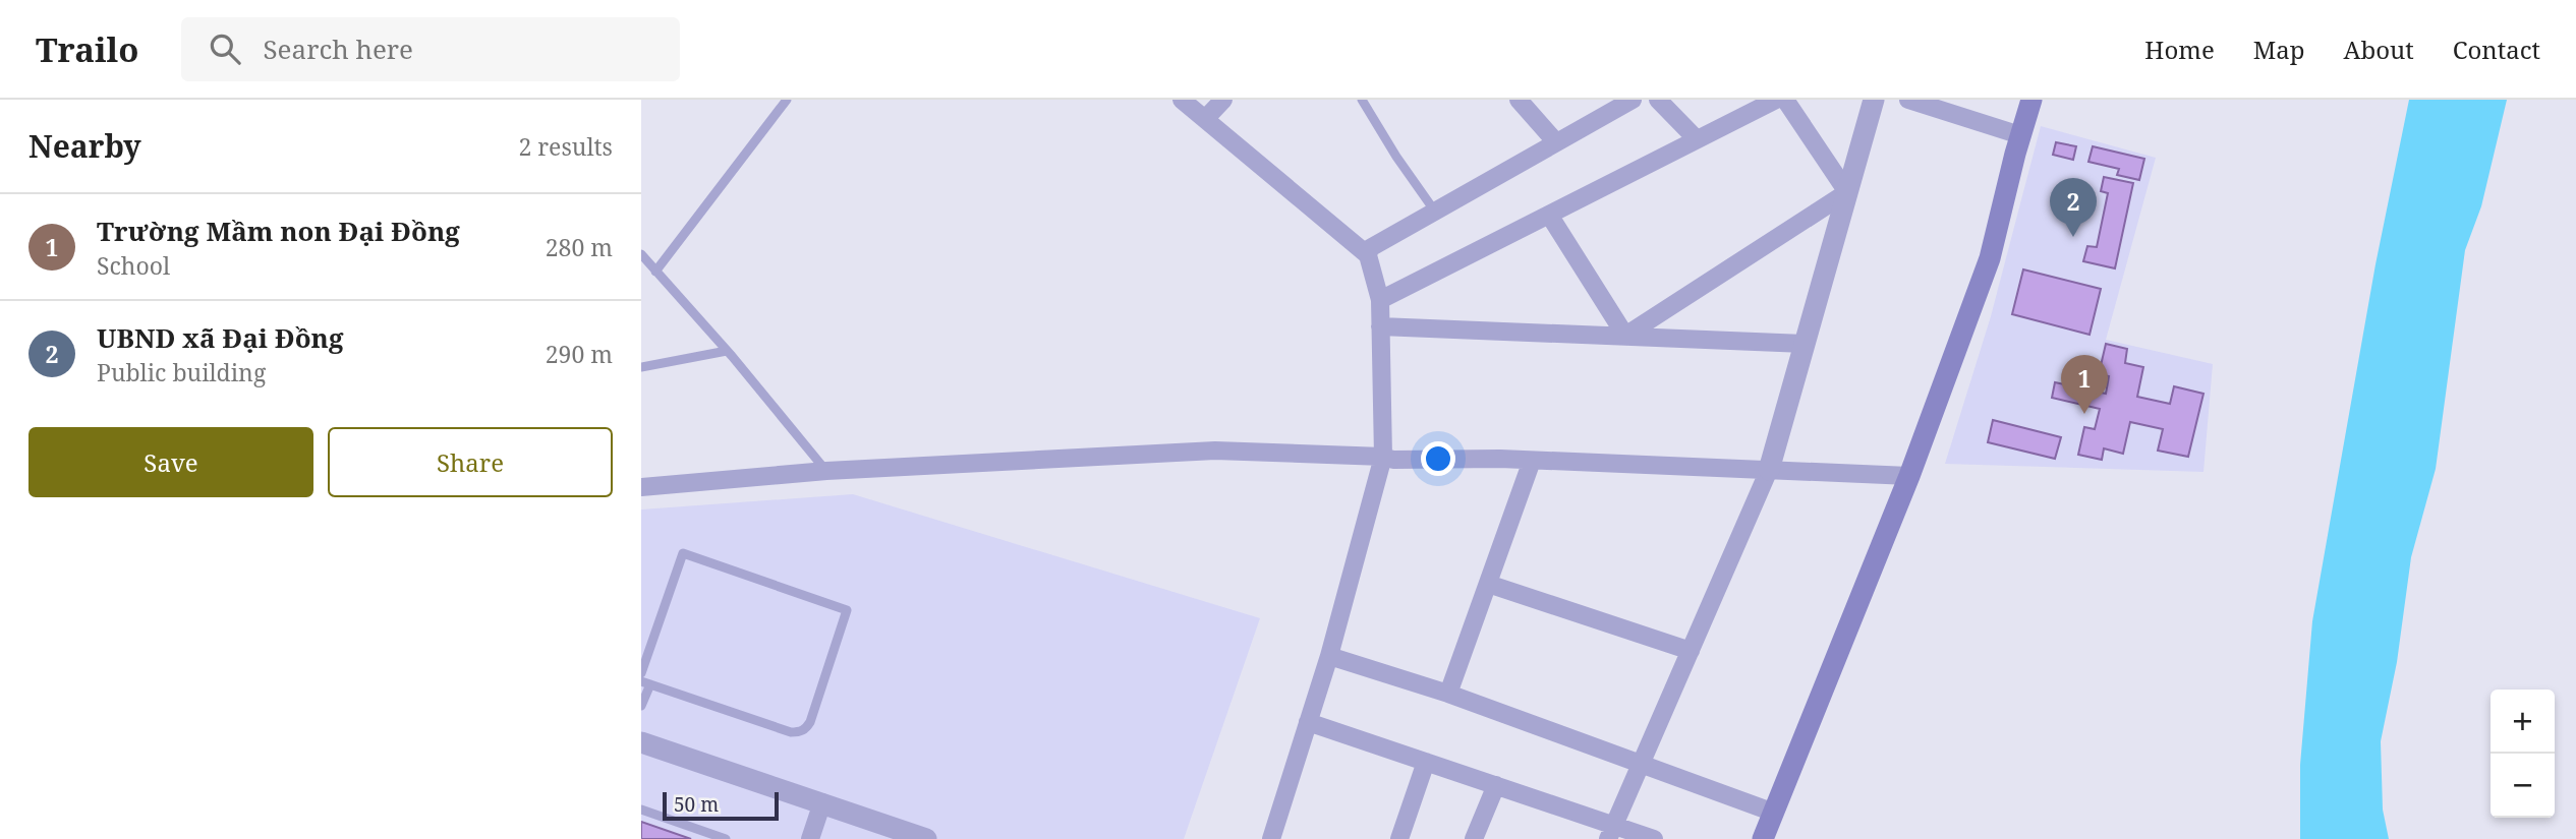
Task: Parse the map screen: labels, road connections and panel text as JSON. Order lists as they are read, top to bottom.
{
  "scale_bar": "50 m",
  "page": {
    "header": "Trailo",
    "search": "Search here",
    "nav": [
      "Home",
      "Map",
      "About",
      "Contact"
    ],
    "heading": ["Nearby", "2 results"],
    "pins": ["2", "1"],
    "list": [
      {
        "mark": "1",
        "name": "Trường Mầm non Đại Đồng",
        "note": "School",
        "value": "280 m"
      },
      {
        "mark": "2",
        "name": "UBND xã Đại Đồng",
        "note": "Public building",
        "value": "290 m"
      }
    ],
    "buttons": ["Save", "Share"],
    "map_buttons": ["+", "−"],
    "scale": "50 m"
  }
}
